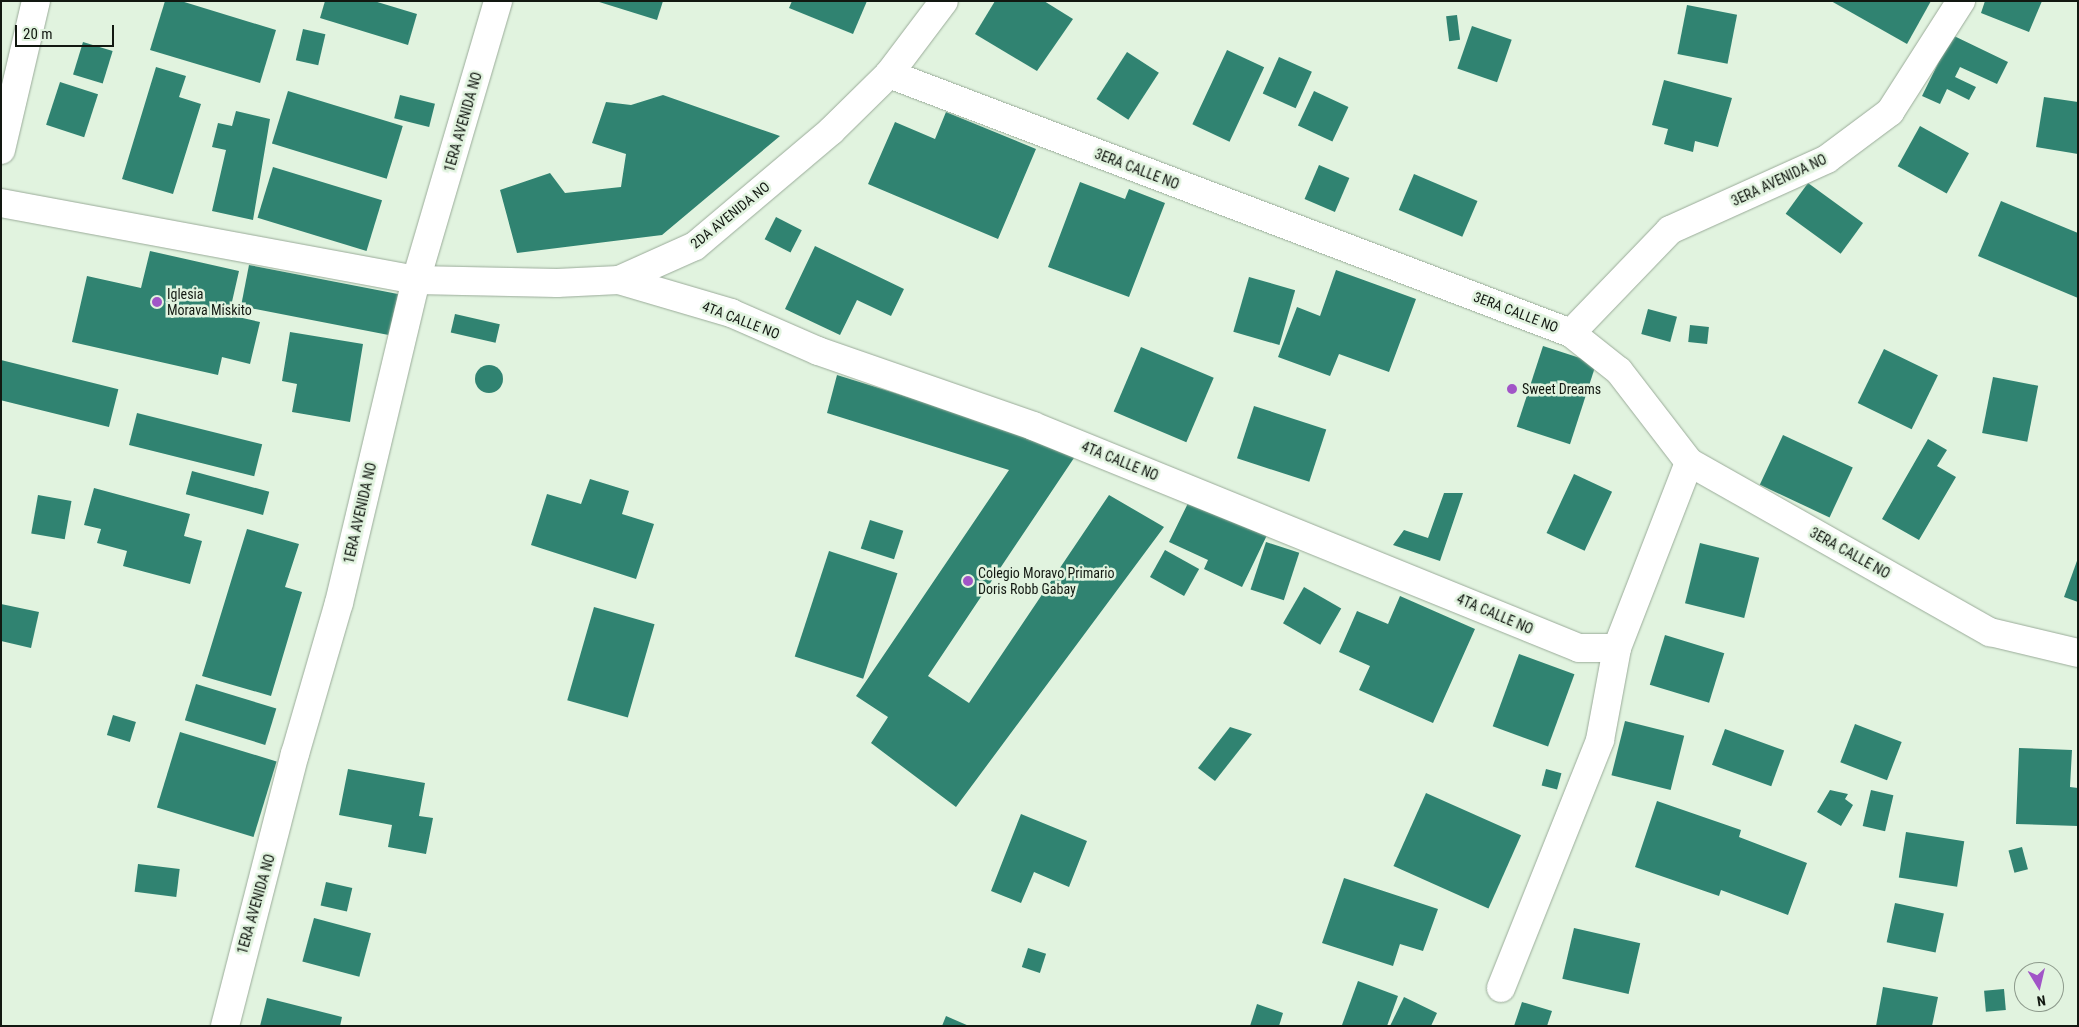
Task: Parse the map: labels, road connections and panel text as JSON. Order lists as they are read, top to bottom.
{
  "streets": {
    "street": [
      "1ERA AVENIDA NO",
      "3ERA CALLE NO",
      "3ERA AVENIDA NO",
      "2DA AVENIDA NO",
      "4TA CALLE NO"
    ]
  },
  "crossings": [
    ["1ERA AVENIDA NO", "2DA AVENIDA NO"],
    ["3ERA CALLE NO", "3ERA AVENIDA NO"],
    ["3ERA CALLE NO", "2DA AVENIDA NO"],
    ["2DA AVENIDA NO", "4TA CALLE NO"]
  ],
  "places": ["Iglesia Morava Miskito", "Sweet Dreams", "Colegio Moravo Primario Doris Robb Gabay"],
  "scale_bar": "20 m",
  "north": "bottom"
}
